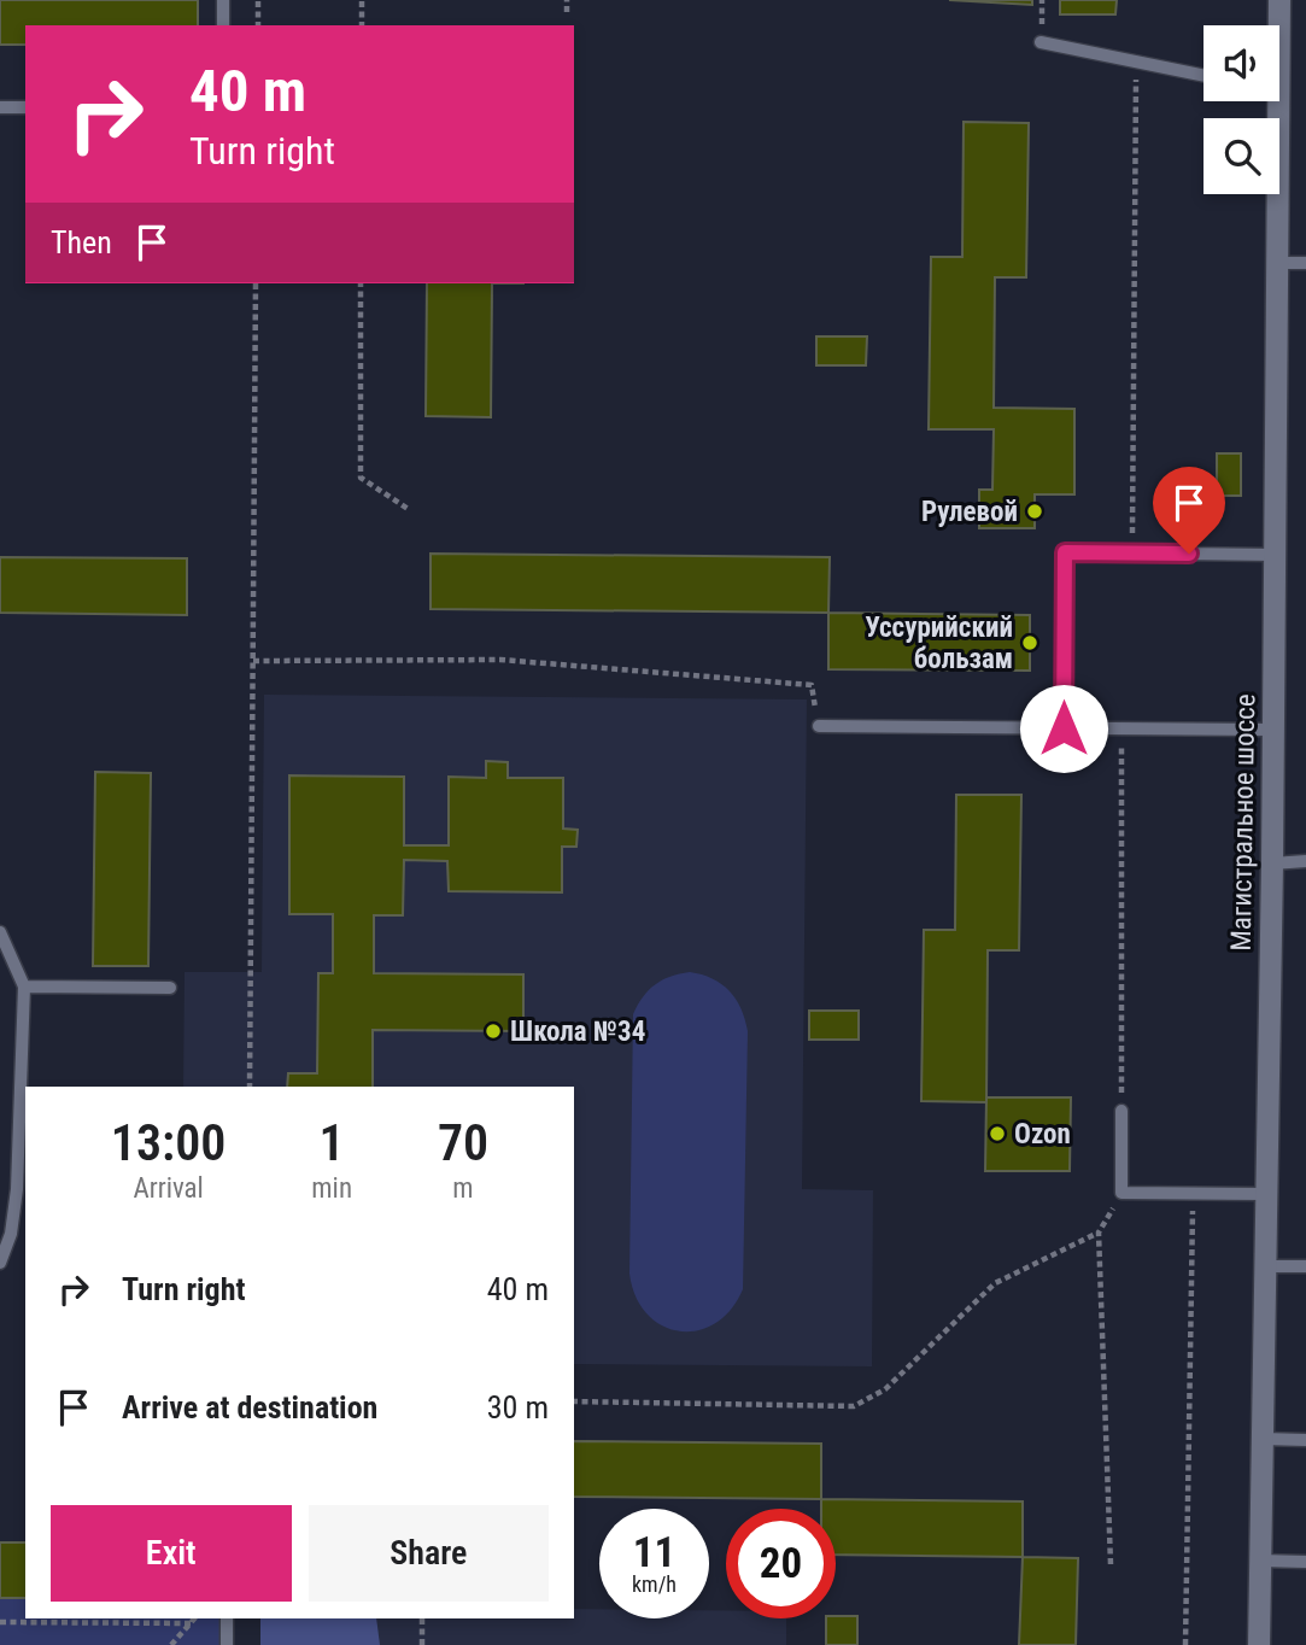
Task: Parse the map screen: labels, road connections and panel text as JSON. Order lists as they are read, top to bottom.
{
  "streets": {
    "main road": ["Магистральное шоссе"]
  },
  "places": [
    "Рулевой",
    "Уссурийский бользам",
    "Школа №34",
    "Ozon"
  ],
  "page": {
    "turn": ["40 m", "Turn right"],
    "then": "Then",
    "eta": [
      "13:00",
      "Arrival",
      "1",
      "min",
      "70",
      "m"
    ],
    "list": [
      {
        "name": "Turn right",
        "value": "40 m"
      },
      {
        "name": "Arrive at destination",
        "value": "30 m"
      }
    ],
    "buttons": ["Exit", "Share"],
    "speed": "11 km/h",
    "limit": "20"
  }
}
